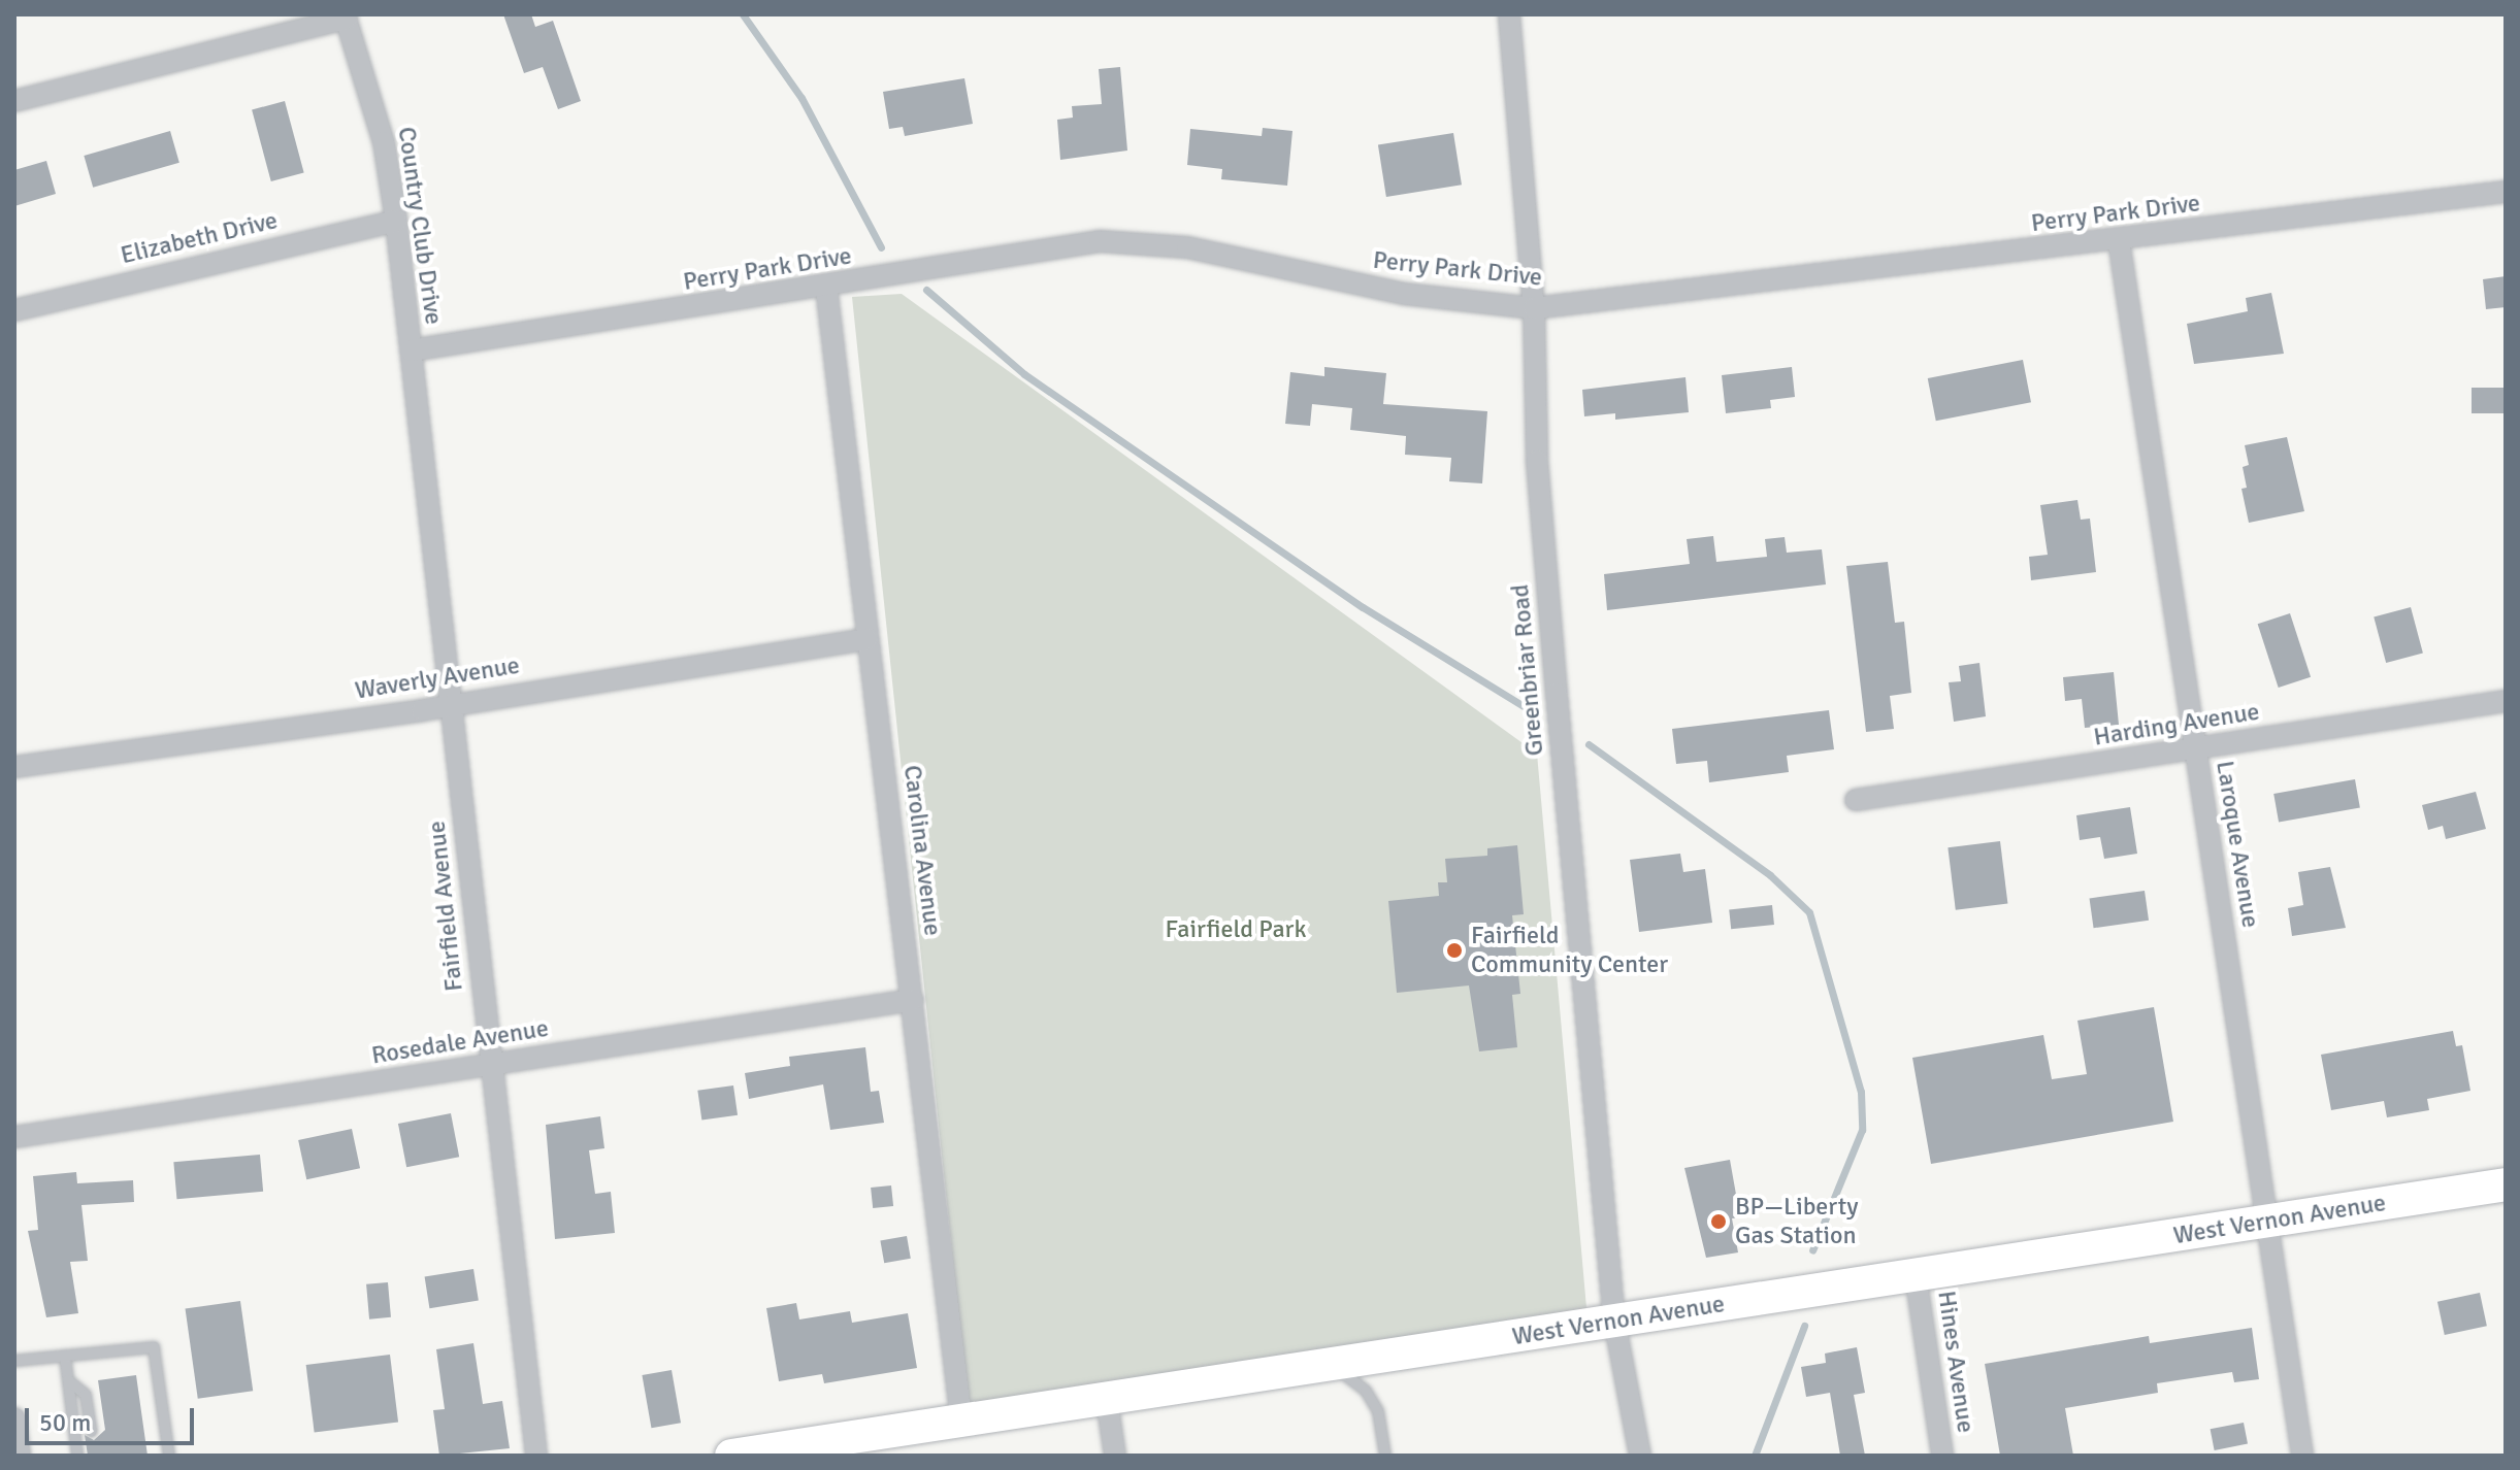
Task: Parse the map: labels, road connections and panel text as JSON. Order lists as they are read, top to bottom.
{
  "streets": {
    "main road": ["West Vernon Avenue"],
    "street": [
      "Perry Park Drive",
      "Country Club Drive",
      "Elizabeth Drive",
      "Greenbriar Road",
      "Waverly Avenue",
      "Harding Avenue",
      "Laroque Avenue",
      "Carolina Avenue",
      "Fairfield Avenue",
      "Rosedale Avenue",
      "Hines Avenue"
    ]
  },
  "crossings": [
    ["Perry Park Drive", "Country Club Drive"],
    ["Perry Park Drive", "Greenbriar Road"],
    ["Perry Park Drive", "Laroque Avenue"],
    ["Perry Park Drive", "Carolina Avenue"],
    ["Perry Park Drive", "Fairfield Avenue"],
    ["Country Club Drive", "Elizabeth Drive"],
    ["Country Club Drive", "Fairfield Avenue"],
    ["Greenbriar Road", "West Vernon Avenue"],
    ["Waverly Avenue", "Carolina Avenue"],
    ["Waverly Avenue", "Fairfield Avenue"],
    ["Harding Avenue", "Laroque Avenue"],
    ["Laroque Avenue", "West Vernon Avenue"],
    ["Carolina Avenue", "Rosedale Avenue"],
    ["Carolina Avenue", "West Vernon Avenue"],
    ["Fairfield Avenue", "Rosedale Avenue"],
    ["West Vernon Avenue", "Hines Avenue"]
  ],
  "parks": ["Fairfield Park"],
  "places": ["Fairfield Community Center", "BP—Liberty Gas Station"],
  "scale_bar": "50 m"
}
